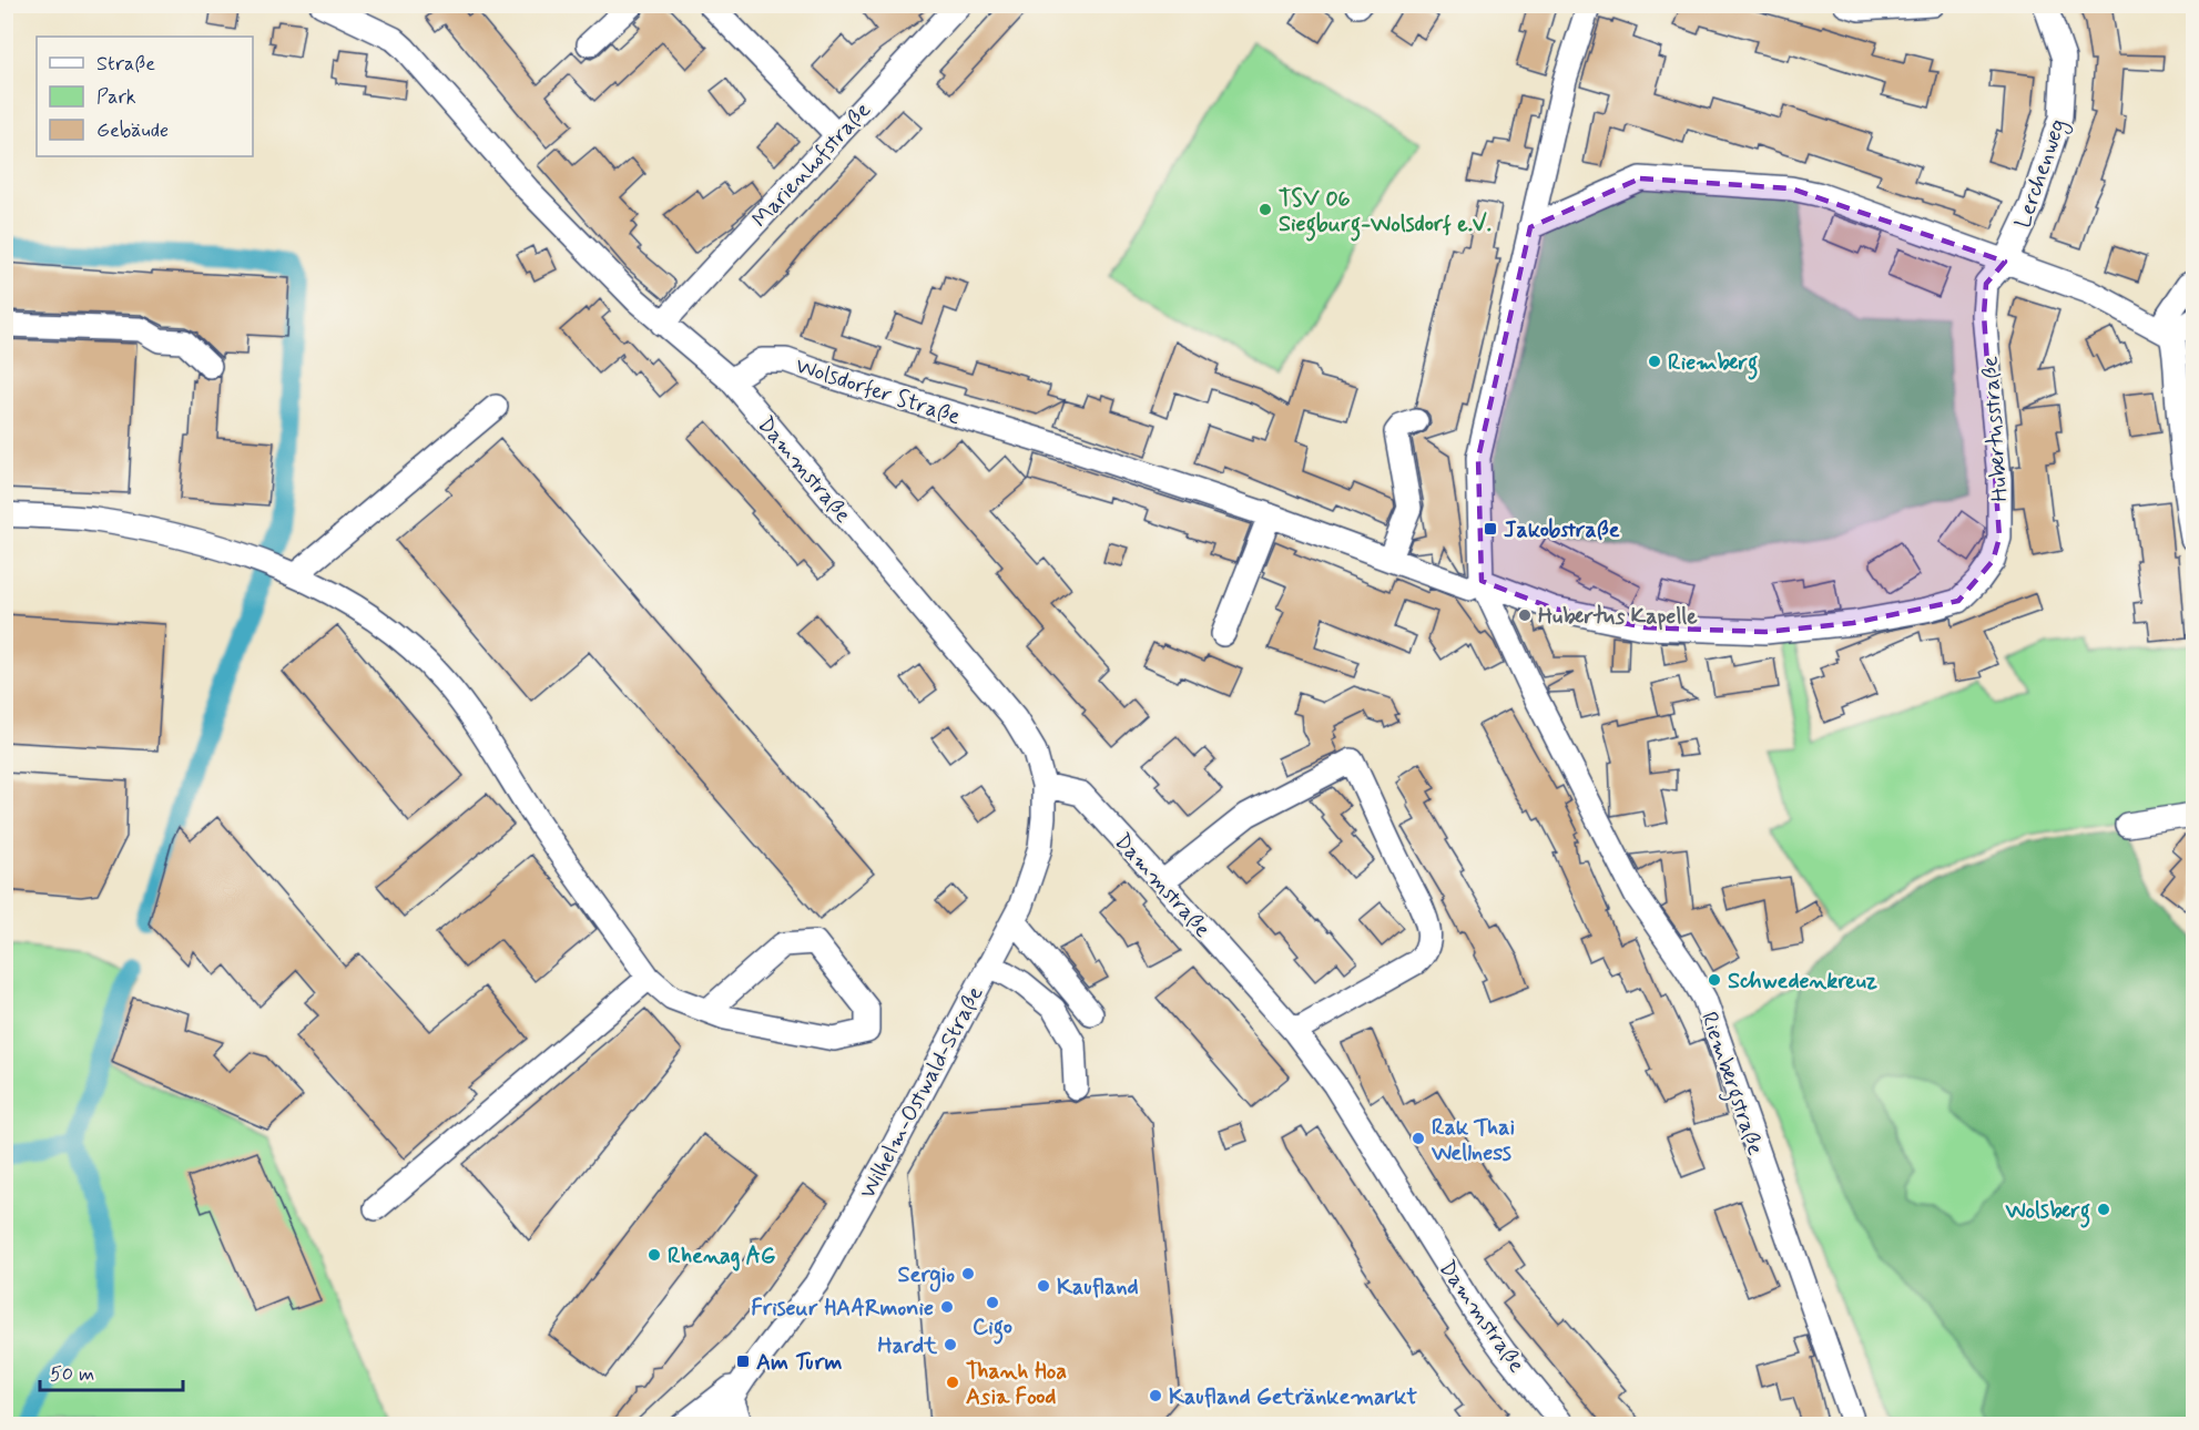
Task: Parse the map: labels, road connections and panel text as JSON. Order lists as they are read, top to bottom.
{
  "streets": {
    "street": [
      "Marienhofstraße",
      "Lerchenweg",
      "Wolsdorfer Straße",
      "Hubertusstraße",
      "Dammstraße",
      "Riembergstraße",
      "Wilhelm-Ostwald-Straße"
    ]
  },
  "crossings": [
    ["Lerchenweg", "Hubertusstraße"],
    ["Wolsdorfer Straße", "Hubertusstraße"],
    ["Wolsdorfer Straße", "Dammstraße"],
    ["Wolsdorfer Straße", "Riembergstraße"],
    ["Hubertusstraße", "Riembergstraße"],
    ["Dammstraße", "Wilhelm-Ostwald-Straße"]
  ],
  "places": {
    "other": [
      "TSV 06 Siegburg-Wolsdorf e.V.",
      "Riemberg",
      "Hubertus Kapelle",
      "Schwedenkreuz",
      "Rak Thai Wellness",
      "Wolsberg",
      "Rhenag AG",
      "Sergio",
      "Kaufland",
      "Cigo",
      "Friseur HAARmonie",
      "Hardt",
      "Thanh Hoa Asia Food",
      "Kaufland Getränkemarkt"
    ],
    "transit": ["Jakobstraße", "Am Turm"]
  },
  "legend": ["Straße", "Park", "Gebäude"],
  "scale_bar": "50 m"
}
